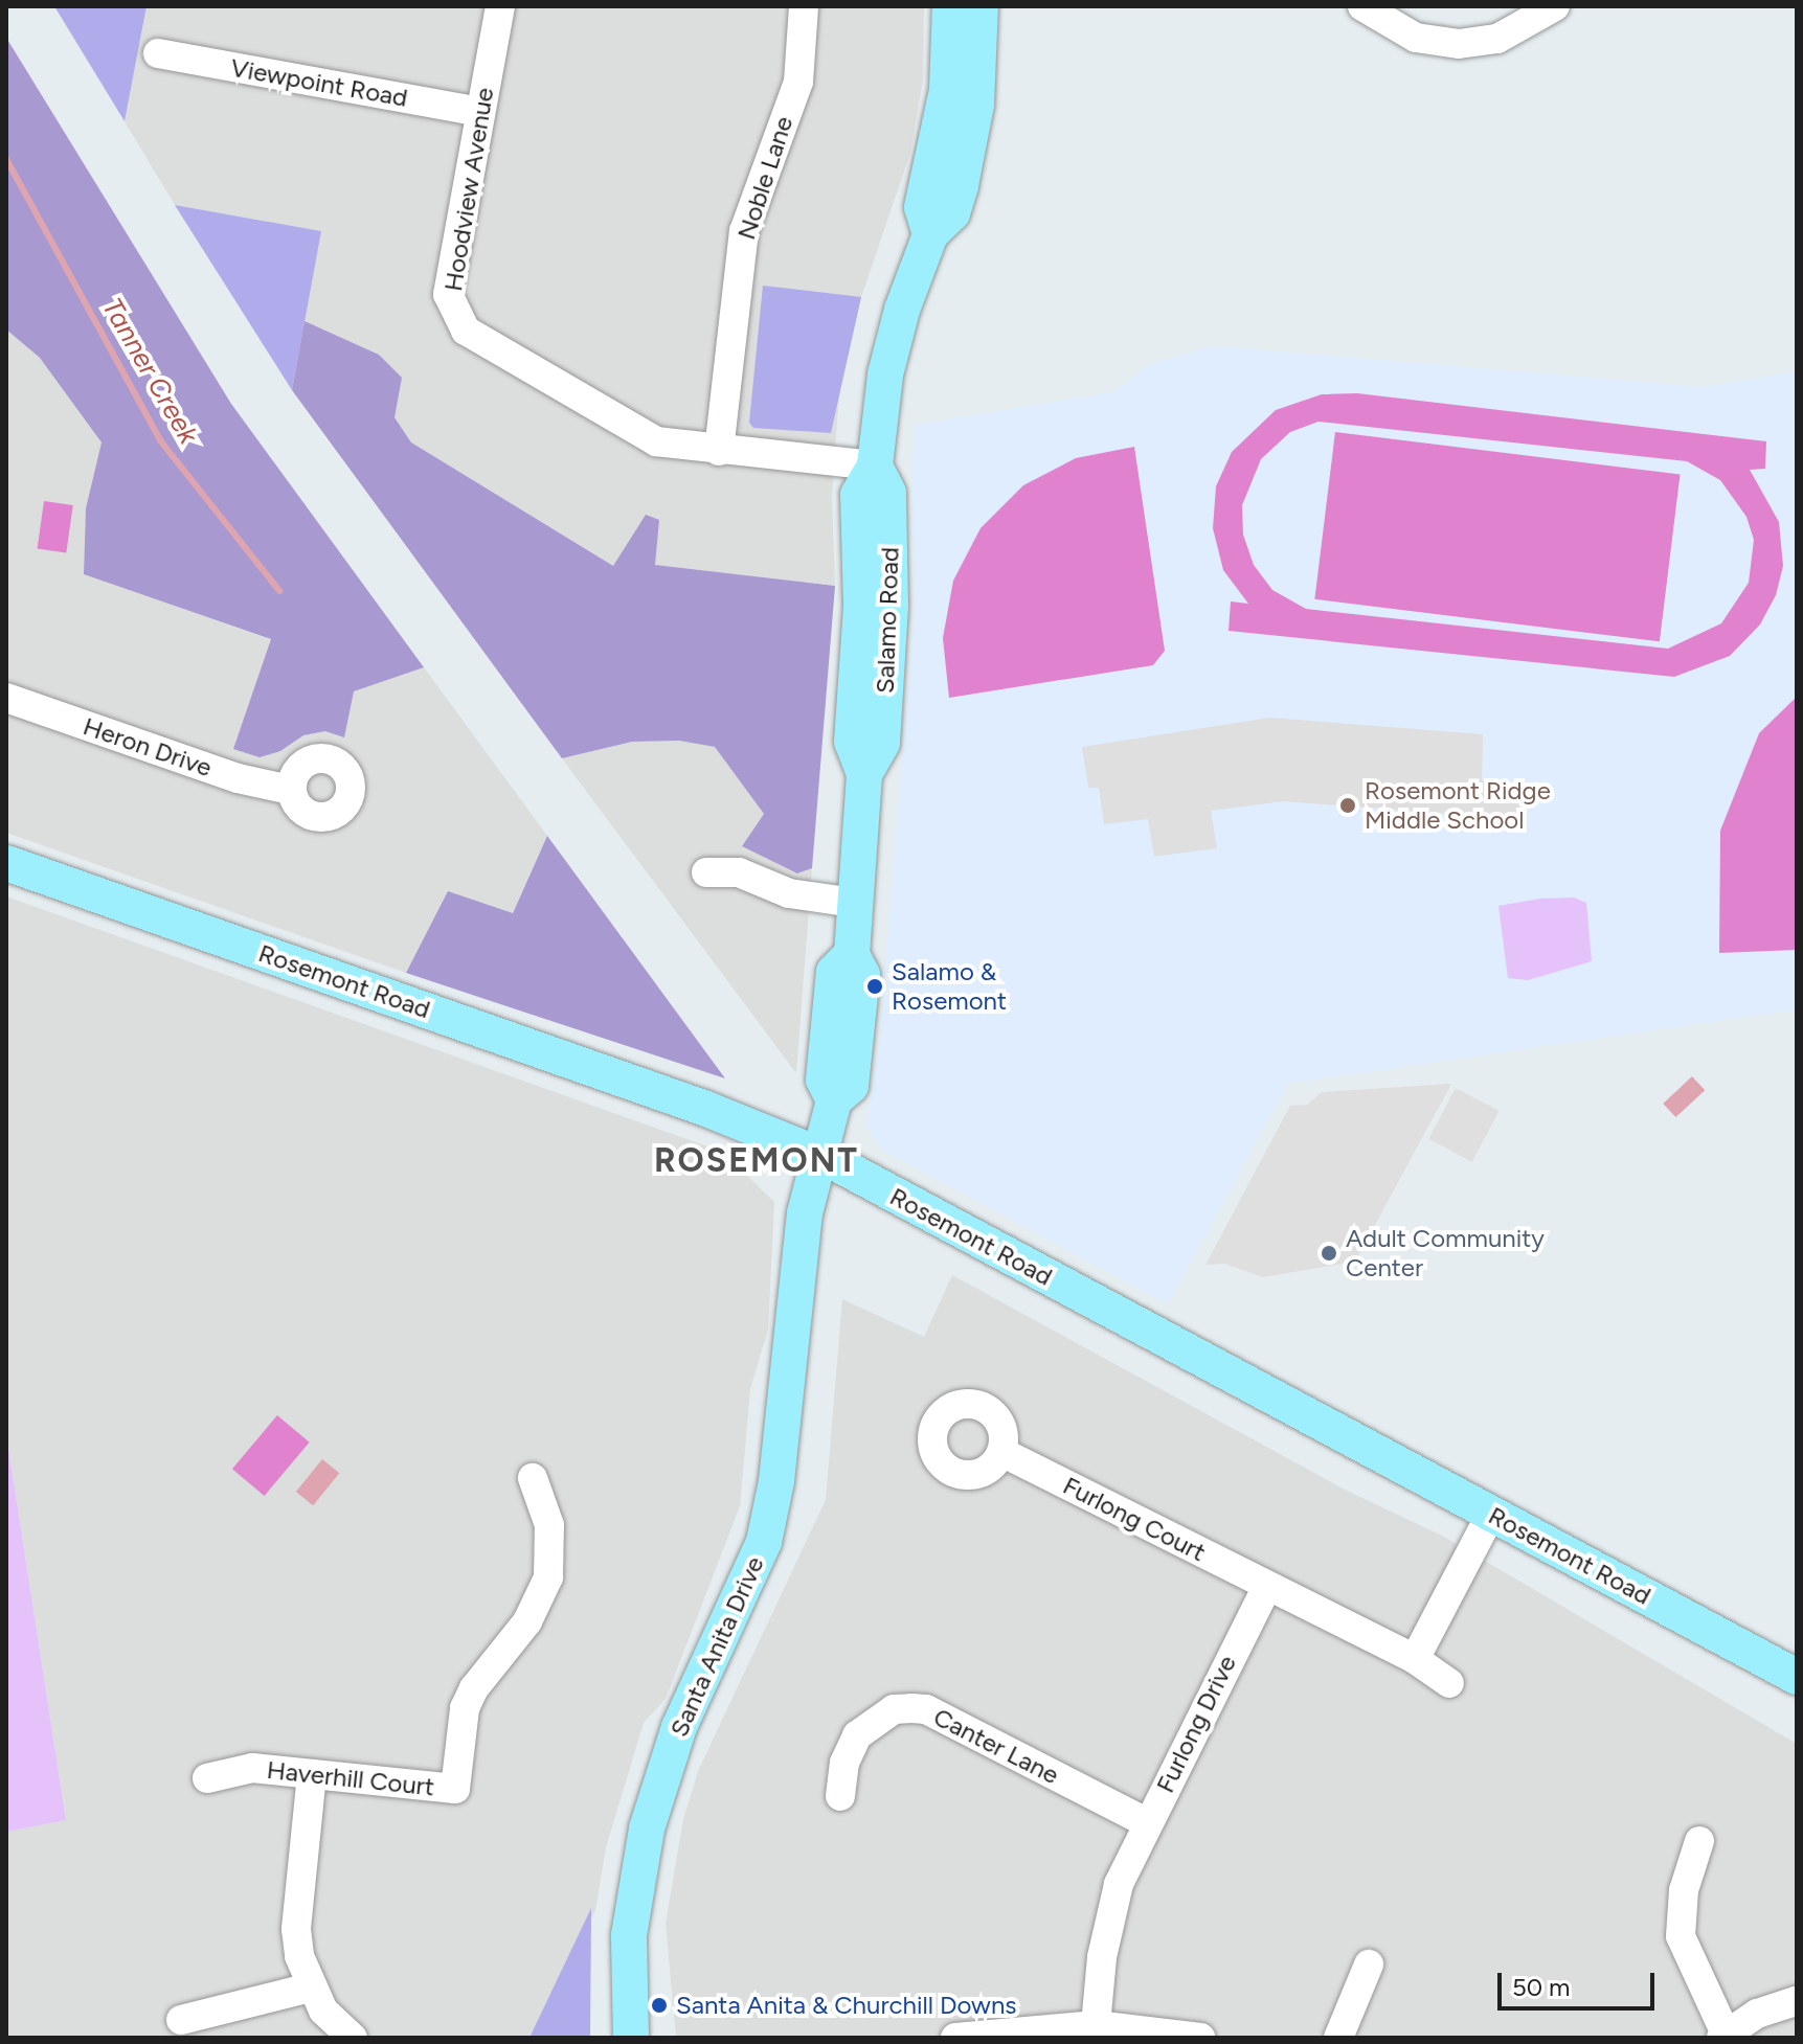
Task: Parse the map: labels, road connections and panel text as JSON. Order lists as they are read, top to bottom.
{
  "streets": {
    "main road": ["Salamo Road", "Rosemont Road", "Santa Anita Drive"],
    "street": [
      "Viewpoint Road",
      "Noble Lane",
      "Hoodview Avenue",
      "Heron Drive",
      "Furlong Court",
      "Furlong Drive",
      "Canter Lane",
      "Haverhill Court"
    ]
  },
  "crossings": [
    ["Viewpoint Road", "Hoodview Avenue"],
    ["Noble Lane", "Hoodview Avenue"],
    ["Hoodview Avenue", "Salamo Road"],
    ["Salamo Road", "Rosemont Road"],
    ["Salamo Road", "Santa Anita Drive"],
    ["Rosemont Road", "Santa Anita Drive"],
    ["Furlong Court", "Furlong Drive"],
    ["Furlong Drive", "Canter Lane"]
  ],
  "districts": ["ROSEMONT"],
  "water": ["Tanner Creek"],
  "places": [
    "Rosemont Ridge Middle School",
    "Salamo & Rosemont",
    "Adult Community Center",
    "Santa Anita & Churchill Downs"
  ],
  "scale_bar": "50 m"
}
